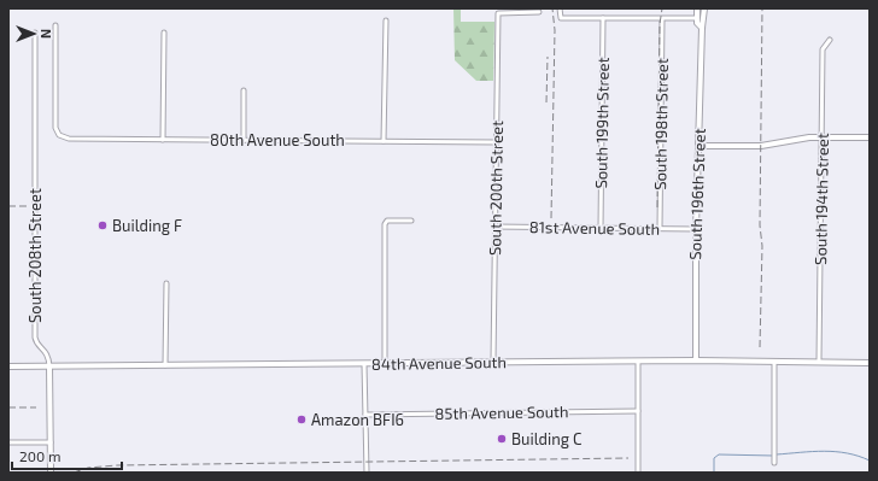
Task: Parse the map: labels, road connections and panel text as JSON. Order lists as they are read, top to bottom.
{
  "streets": {
    "main road": ["South 196th Street", "South 208th Street", "84th Avenue South"],
    "street": [
      "South 199th Street",
      "South 198th Street",
      "80th Avenue South",
      "South 200th Street",
      "South 194th Street",
      "81st Avenue South",
      "85th Avenue South"
    ]
  },
  "crossings": [
    ["South 199th Street", "81st Avenue South"],
    ["South 198th Street", "81st Avenue South"],
    ["80th Avenue South", "South 200th Street"],
    ["South 200th Street", "81st Avenue South"],
    ["South 200th Street", "84th Avenue South"],
    ["South 196th Street", "81st Avenue South"],
    ["South 196th Street", "84th Avenue South"],
    ["South 194th Street", "84th Avenue South"],
    ["South 208th Street", "84th Avenue South"]
  ],
  "places": ["Building F", "Amazon BFI6", "Building C"],
  "scale_bar": "200 m",
  "north": "right"
}
